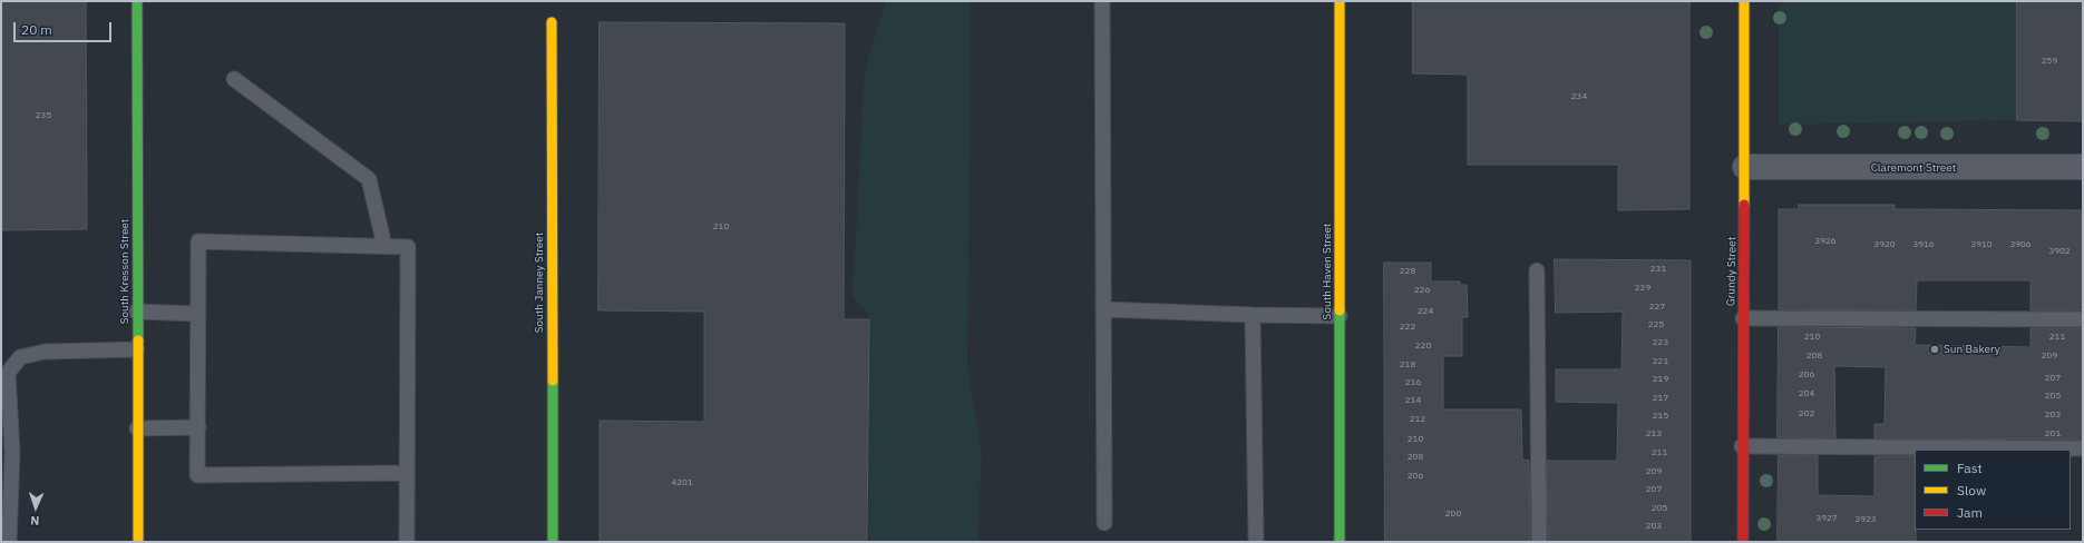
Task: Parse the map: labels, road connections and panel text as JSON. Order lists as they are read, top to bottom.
{
  "streets": {
    "street": [
      "Claremont Street",
      "South Kresson Street",
      "South Haven Street",
      "Grundy Street",
      "South Janney Street"
    ]
  },
  "crossings": [
    ["Claremont Street", "Grundy Street"]
  ],
  "places": ["Sun Bakery"],
  "house_numbers": [
    "259",
    "234",
    "235",
    "210",
    "3926",
    "3920",
    "3916",
    "3910",
    "3906",
    "3902",
    "231",
    "228",
    "229",
    "226",
    "227",
    "224",
    "225",
    "222",
    "210",
    "211",
    "223",
    "220",
    "208",
    "209",
    "221",
    "218",
    "206",
    "207",
    "219",
    "216",
    "204",
    "205",
    "217",
    "214",
    "202",
    "203",
    "215",
    "212",
    "213",
    "201",
    "210",
    "211",
    "208",
    "209",
    "206",
    "4201",
    "207",
    "205",
    "200",
    "3927",
    "3923",
    "203"
  ],
  "legend": ["Fast", "Slow", "Jam"],
  "scale_bar": "20 m",
  "north": "bottom"
}
